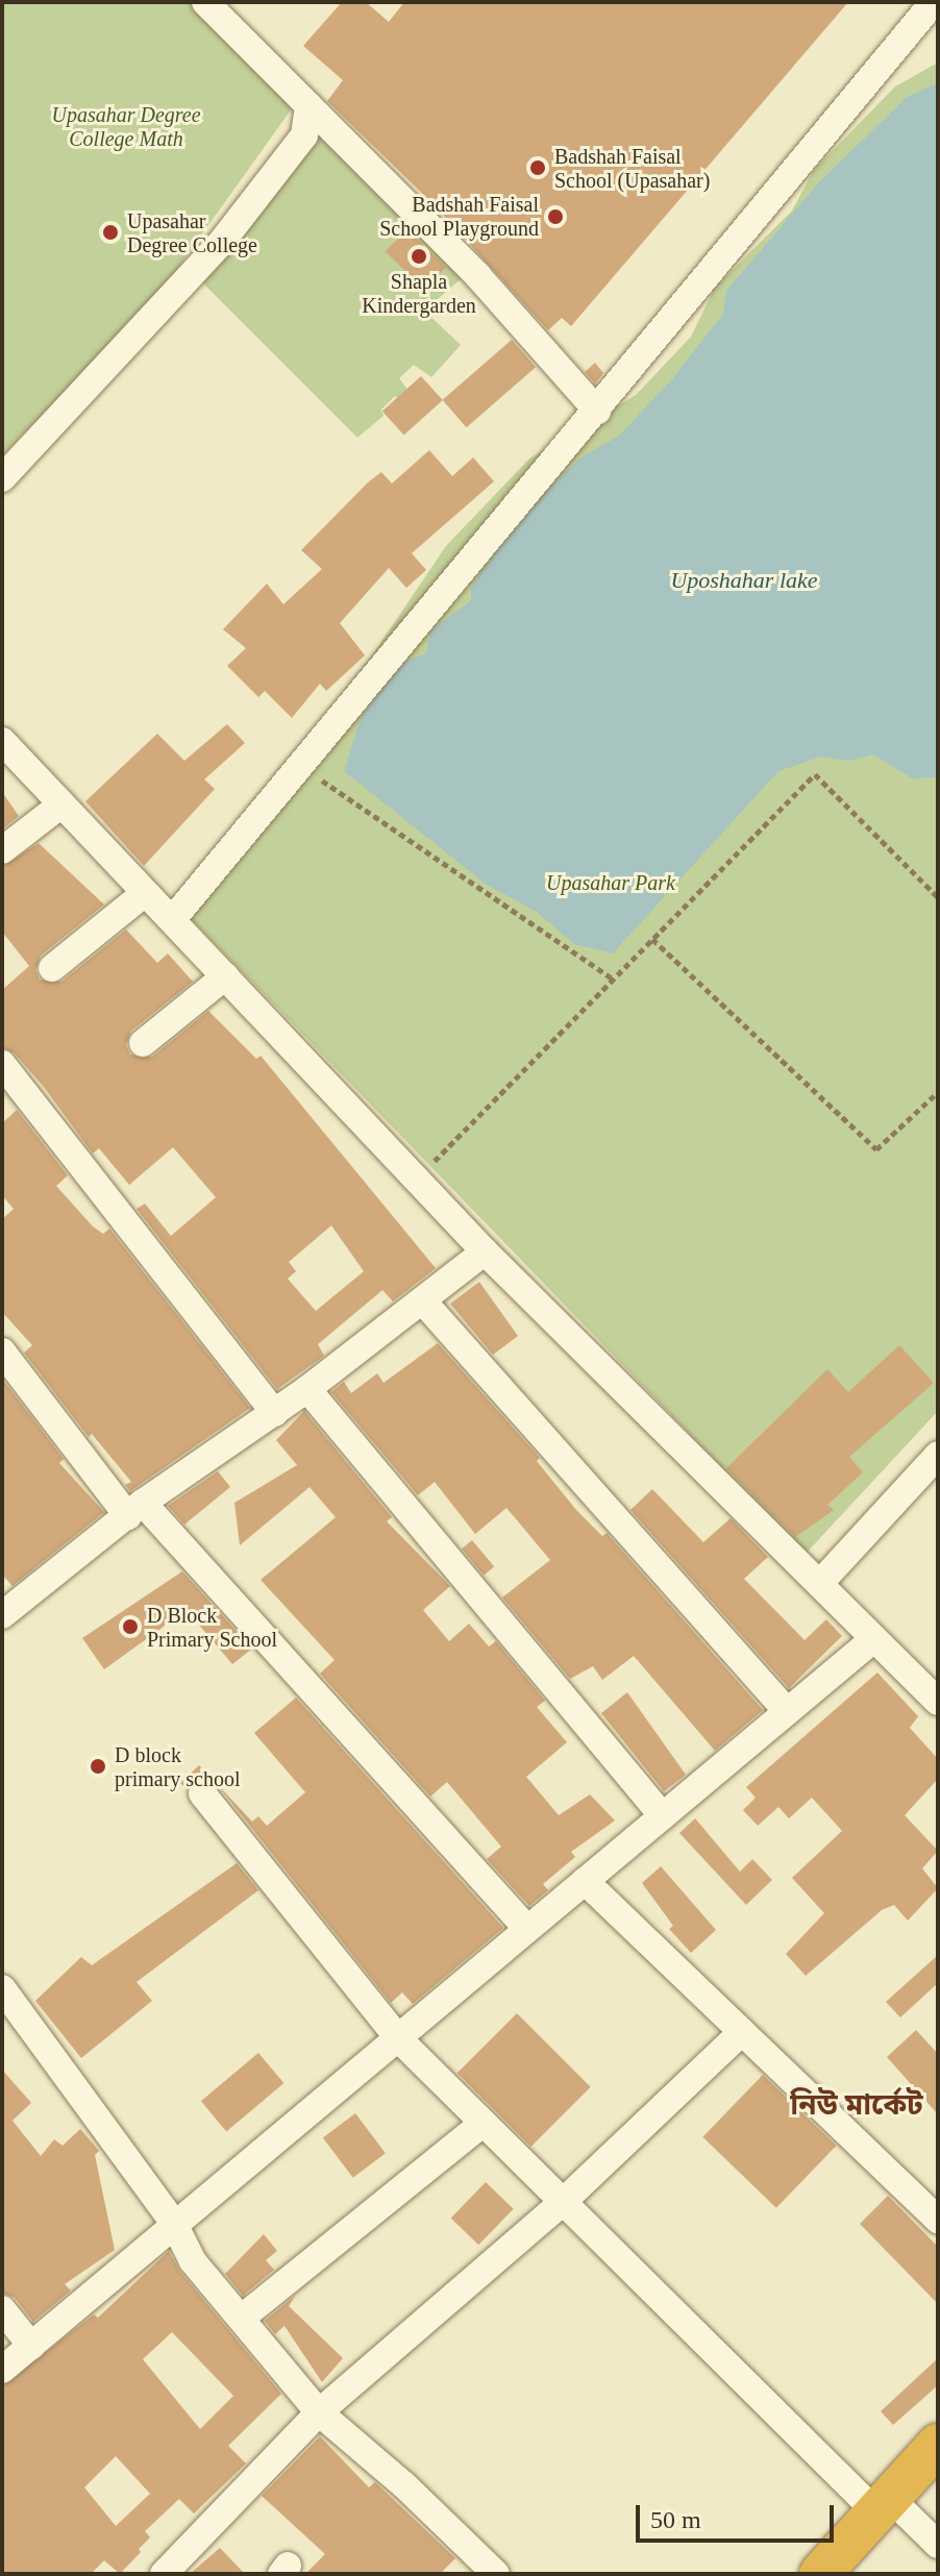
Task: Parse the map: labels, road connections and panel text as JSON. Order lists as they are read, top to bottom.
{
  "districts": ["নিউ মার্কেট"],
  "water": ["Uposhahar lake"],
  "parks": ["Upasahar Degree College Math", "Upasahar Park"],
  "places": [
    "Badshah Faisal School (Upasahar)",
    "Badshah Faisal School Playground",
    "Upasahar Degree College",
    "Shapla Kindergarden",
    "D Block Primary School",
    "D block primary school"
  ],
  "scale_bar": "50 m"
}
